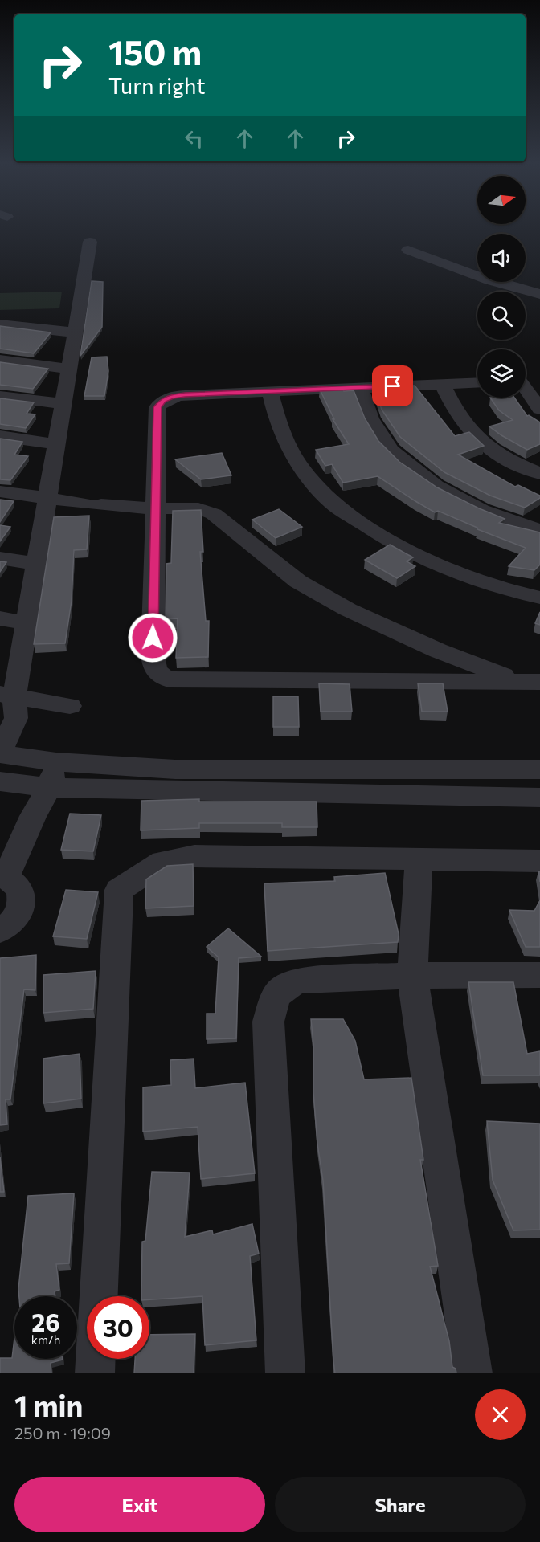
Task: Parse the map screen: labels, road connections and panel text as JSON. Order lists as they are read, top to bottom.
{
  "north": "right",
  "page": {
    "turn": ["150 m", "Turn right"],
    "speed": "26 km/h",
    "limit": "30",
    "heading": ["1 min", "250 m · 19:09"],
    "buttons": ["Exit", "Share"]
  }
}
